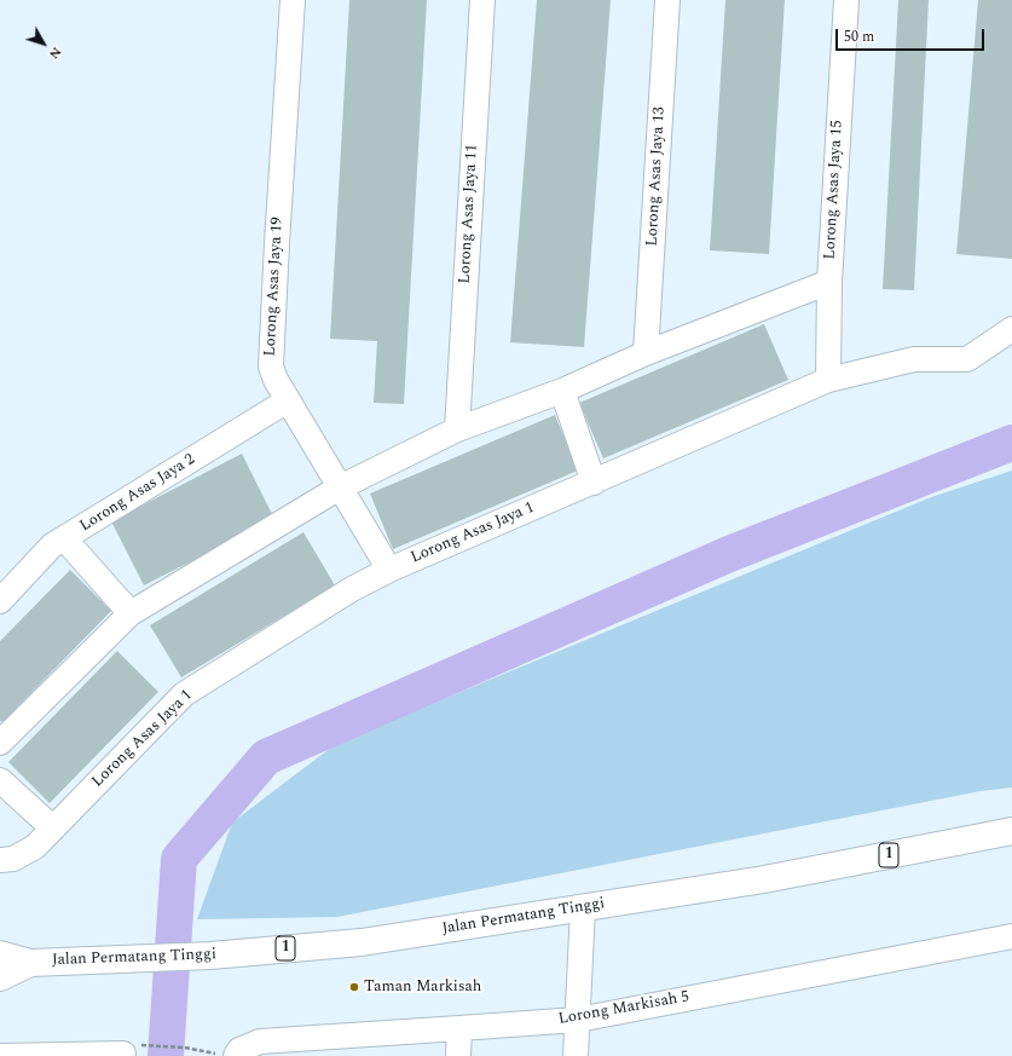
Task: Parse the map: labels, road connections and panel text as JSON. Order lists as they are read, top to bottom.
{
  "streets": {
    "highway": ["1", "Jalan Permatang Tinggi"],
    "street": [
      "Lorong Asas Jaya 13",
      "Lorong Asas Jaya 15",
      "Lorong Asas Jaya 11",
      "Lorong Asas Jaya 19",
      "Lorong Asas Jaya 2",
      "Lorong Asas Jaya 1",
      "Lorong Markisah 5"
    ]
  },
  "crossings": [
    ["Lorong Asas Jaya 15", "Lorong Asas Jaya 1"],
    ["Lorong Asas Jaya 19", "Lorong Asas Jaya 2"],
    ["Lorong Asas Jaya 19", "Lorong Asas Jaya 1"]
  ],
  "places": ["Taman Markisah"],
  "scale_bar": "50 m",
  "north": "bottom right"
}
